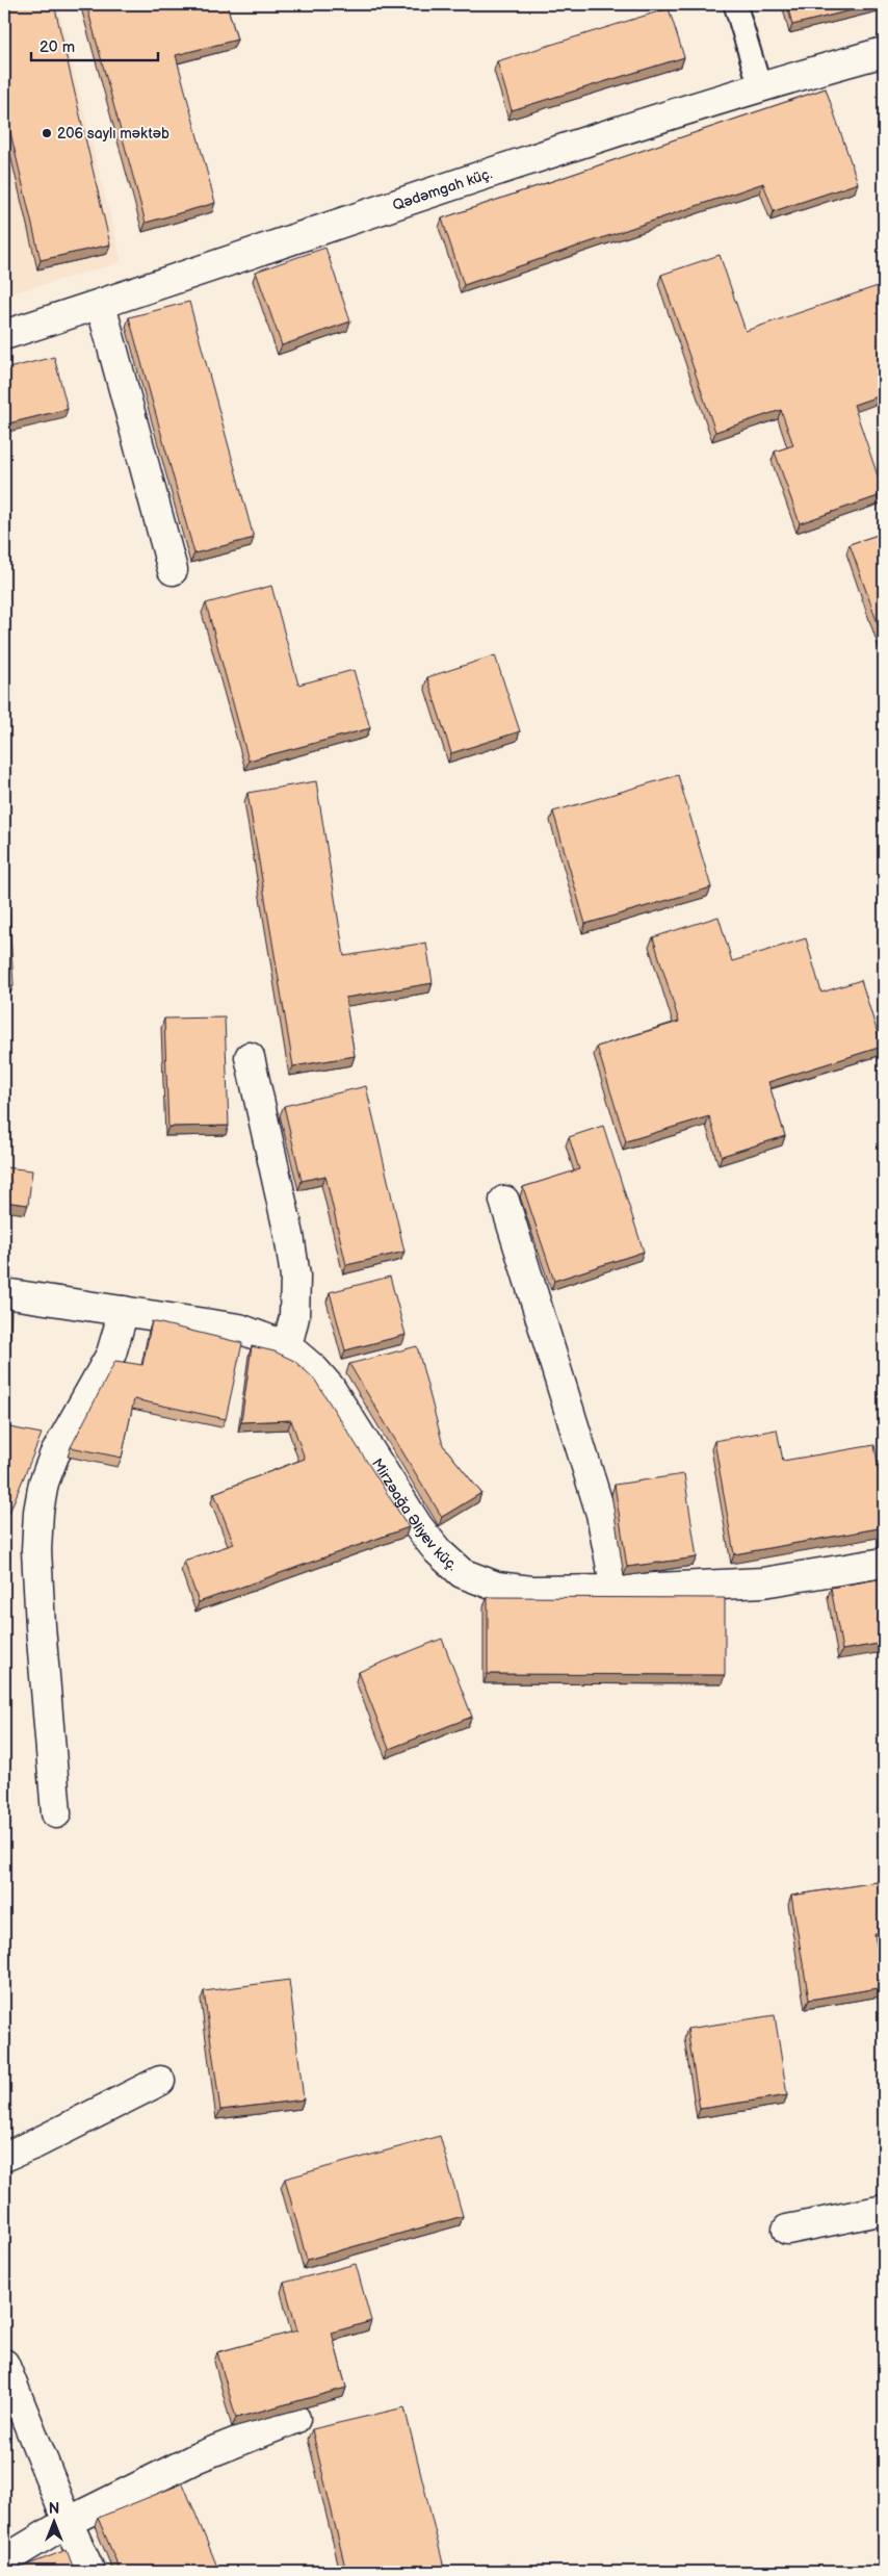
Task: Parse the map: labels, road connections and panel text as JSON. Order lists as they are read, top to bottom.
{
  "streets": {
    "street": ["Qədəmgah küç.", "Mirzəağa Əliyev küç."]
  },
  "places": ["206 saylı məktəb"],
  "scale_bar": "20 m",
  "north": "top"
}
